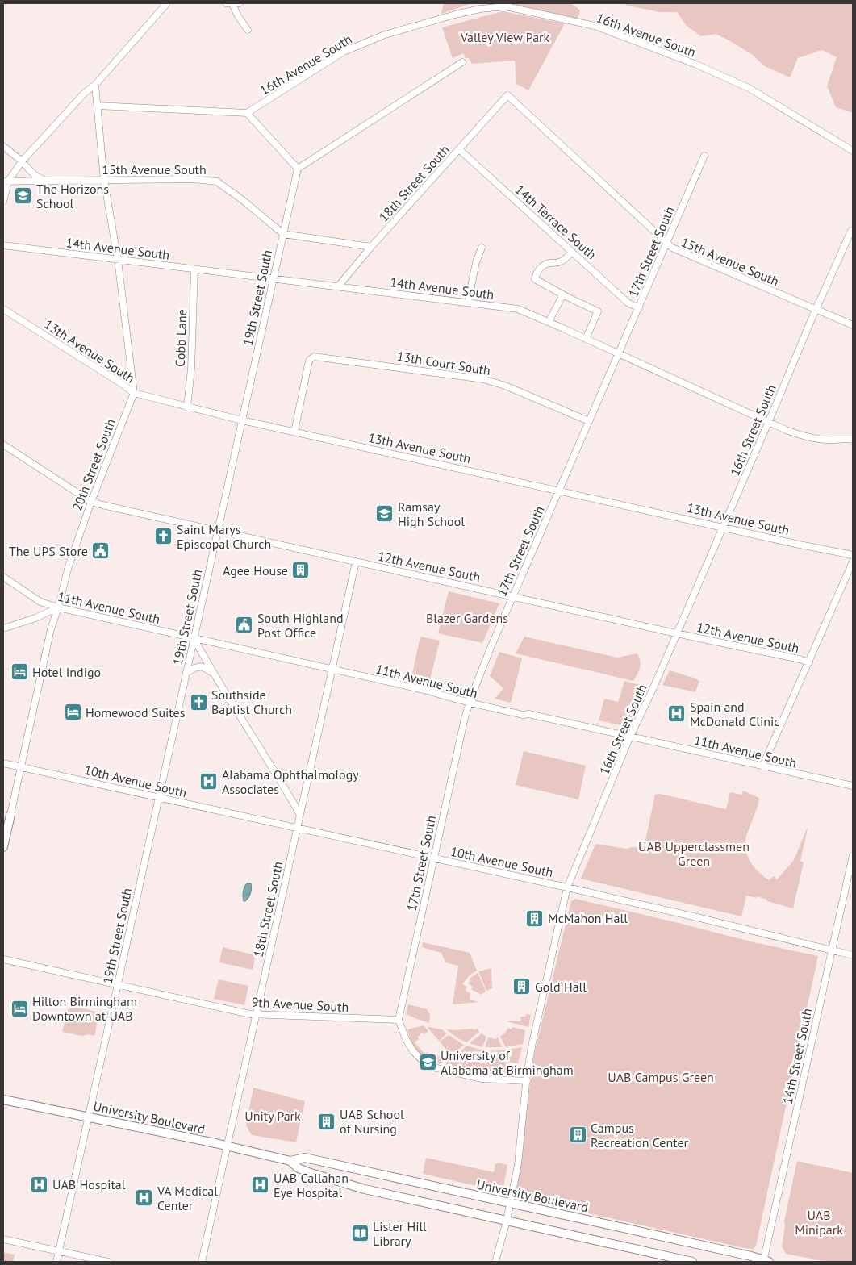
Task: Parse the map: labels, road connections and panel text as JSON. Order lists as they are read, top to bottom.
{
  "streets": {
    "main road": ["20th Street South", "University Boulevard"],
    "street": [
      "16th Avenue South",
      "15th Avenue South",
      "18th Street South",
      "14th Terrace South",
      "14th Avenue South",
      "17th Street South",
      "19th Street South",
      "Cobb Lane",
      "13th Avenue South",
      "13th Court South",
      "16th Street South",
      "12th Avenue South",
      "11th Avenue South",
      "10th Avenue South",
      "9th Avenue South",
      "14th Street South"
    ]
  },
  "crossings": [
    ["15th Avenue South", "18th Street South"],
    ["15th Avenue South", "17th Street South"],
    ["15th Avenue South", "19th Street South"],
    ["15th Avenue South", "16th Street South"],
    ["15th Avenue South", "20th Street South"],
    ["18th Street South", "14th Terrace South"],
    ["18th Street South", "14th Avenue South"],
    ["18th Street South", "12th Avenue South"],
    ["18th Street South", "11th Avenue South"],
    ["18th Street South", "10th Avenue South"],
    ["18th Street South", "9th Avenue South"],
    ["18th Street South", "University Boulevard"],
    ["14th Terrace South", "17th Street South"],
    ["14th Avenue South", "17th Street South"],
    ["14th Avenue South", "19th Street South"],
    ["14th Avenue South", "Cobb Lane"],
    ["14th Avenue South", "16th Street South"],
    ["14th Avenue South", "20th Street South"],
    ["17th Street South", "13th Avenue South"],
    ["17th Street South", "13th Court South"],
    ["17th Street South", "12th Avenue South"],
    ["17th Street South", "11th Avenue South"],
    ["17th Street South", "10th Avenue South"],
    ["17th Street South", "9th Avenue South"],
    ["19th Street South", "13th Avenue South"],
    ["19th Street South", "12th Avenue South"],
    ["19th Street South", "11th Avenue South"],
    ["19th Street South", "10th Avenue South"],
    ["19th Street South", "9th Avenue South"],
    ["19th Street South", "University Boulevard"],
    ["Cobb Lane", "13th Avenue South"],
    ["13th Avenue South", "13th Court South"],
    ["13th Avenue South", "16th Street South"],
    ["13th Avenue South", "20th Street South"],
    ["16th Street South", "12th Avenue South"],
    ["16th Street South", "11th Avenue South"],
    ["16th Street South", "10th Avenue South"],
    ["16th Street South", "University Boulevard"],
    ["20th Street South", "12th Avenue South"],
    ["20th Street South", "11th Avenue South"],
    ["20th Street South", "10th Avenue South"],
    ["10th Avenue South", "14th Street South"],
    ["14th Street South", "University Boulevard"]
  ],
  "parks": [
    "Valley View Park",
    "Blazer Gardens",
    "UAB Upperclassmen Green",
    "UAB Campus Green",
    "Unity Park",
    "UAB Minipark"
  ],
  "places": {
    "school or university": ["The Horizons School", "Ramsay High School", "University of Alabama at Birmingham"],
    "church": ["Saint Marys Episcopal Church", "Southside Baptist Church"],
    "public building": ["The UPS Store", "South Highland Post Office"],
    "building": [
      "Agee House",
      "McMahon Hall",
      "Gold Hall",
      "UAB School of Nursing",
      "Campus Recreation Center"
    ],
    "hotel": ["Hotel Indigo", "Homewood Suites", "Hilton Birmingham Downtown at UAB"],
    "hospital": [
      "Spain and McDonald Clinic",
      "Alabama Ophthalmology Associates",
      "UAB Hospital",
      "UAB Callahan Eye Hospital",
      "VA Medical Center"
    ],
    "library": ["Lister Hill Library"]
  }
}
